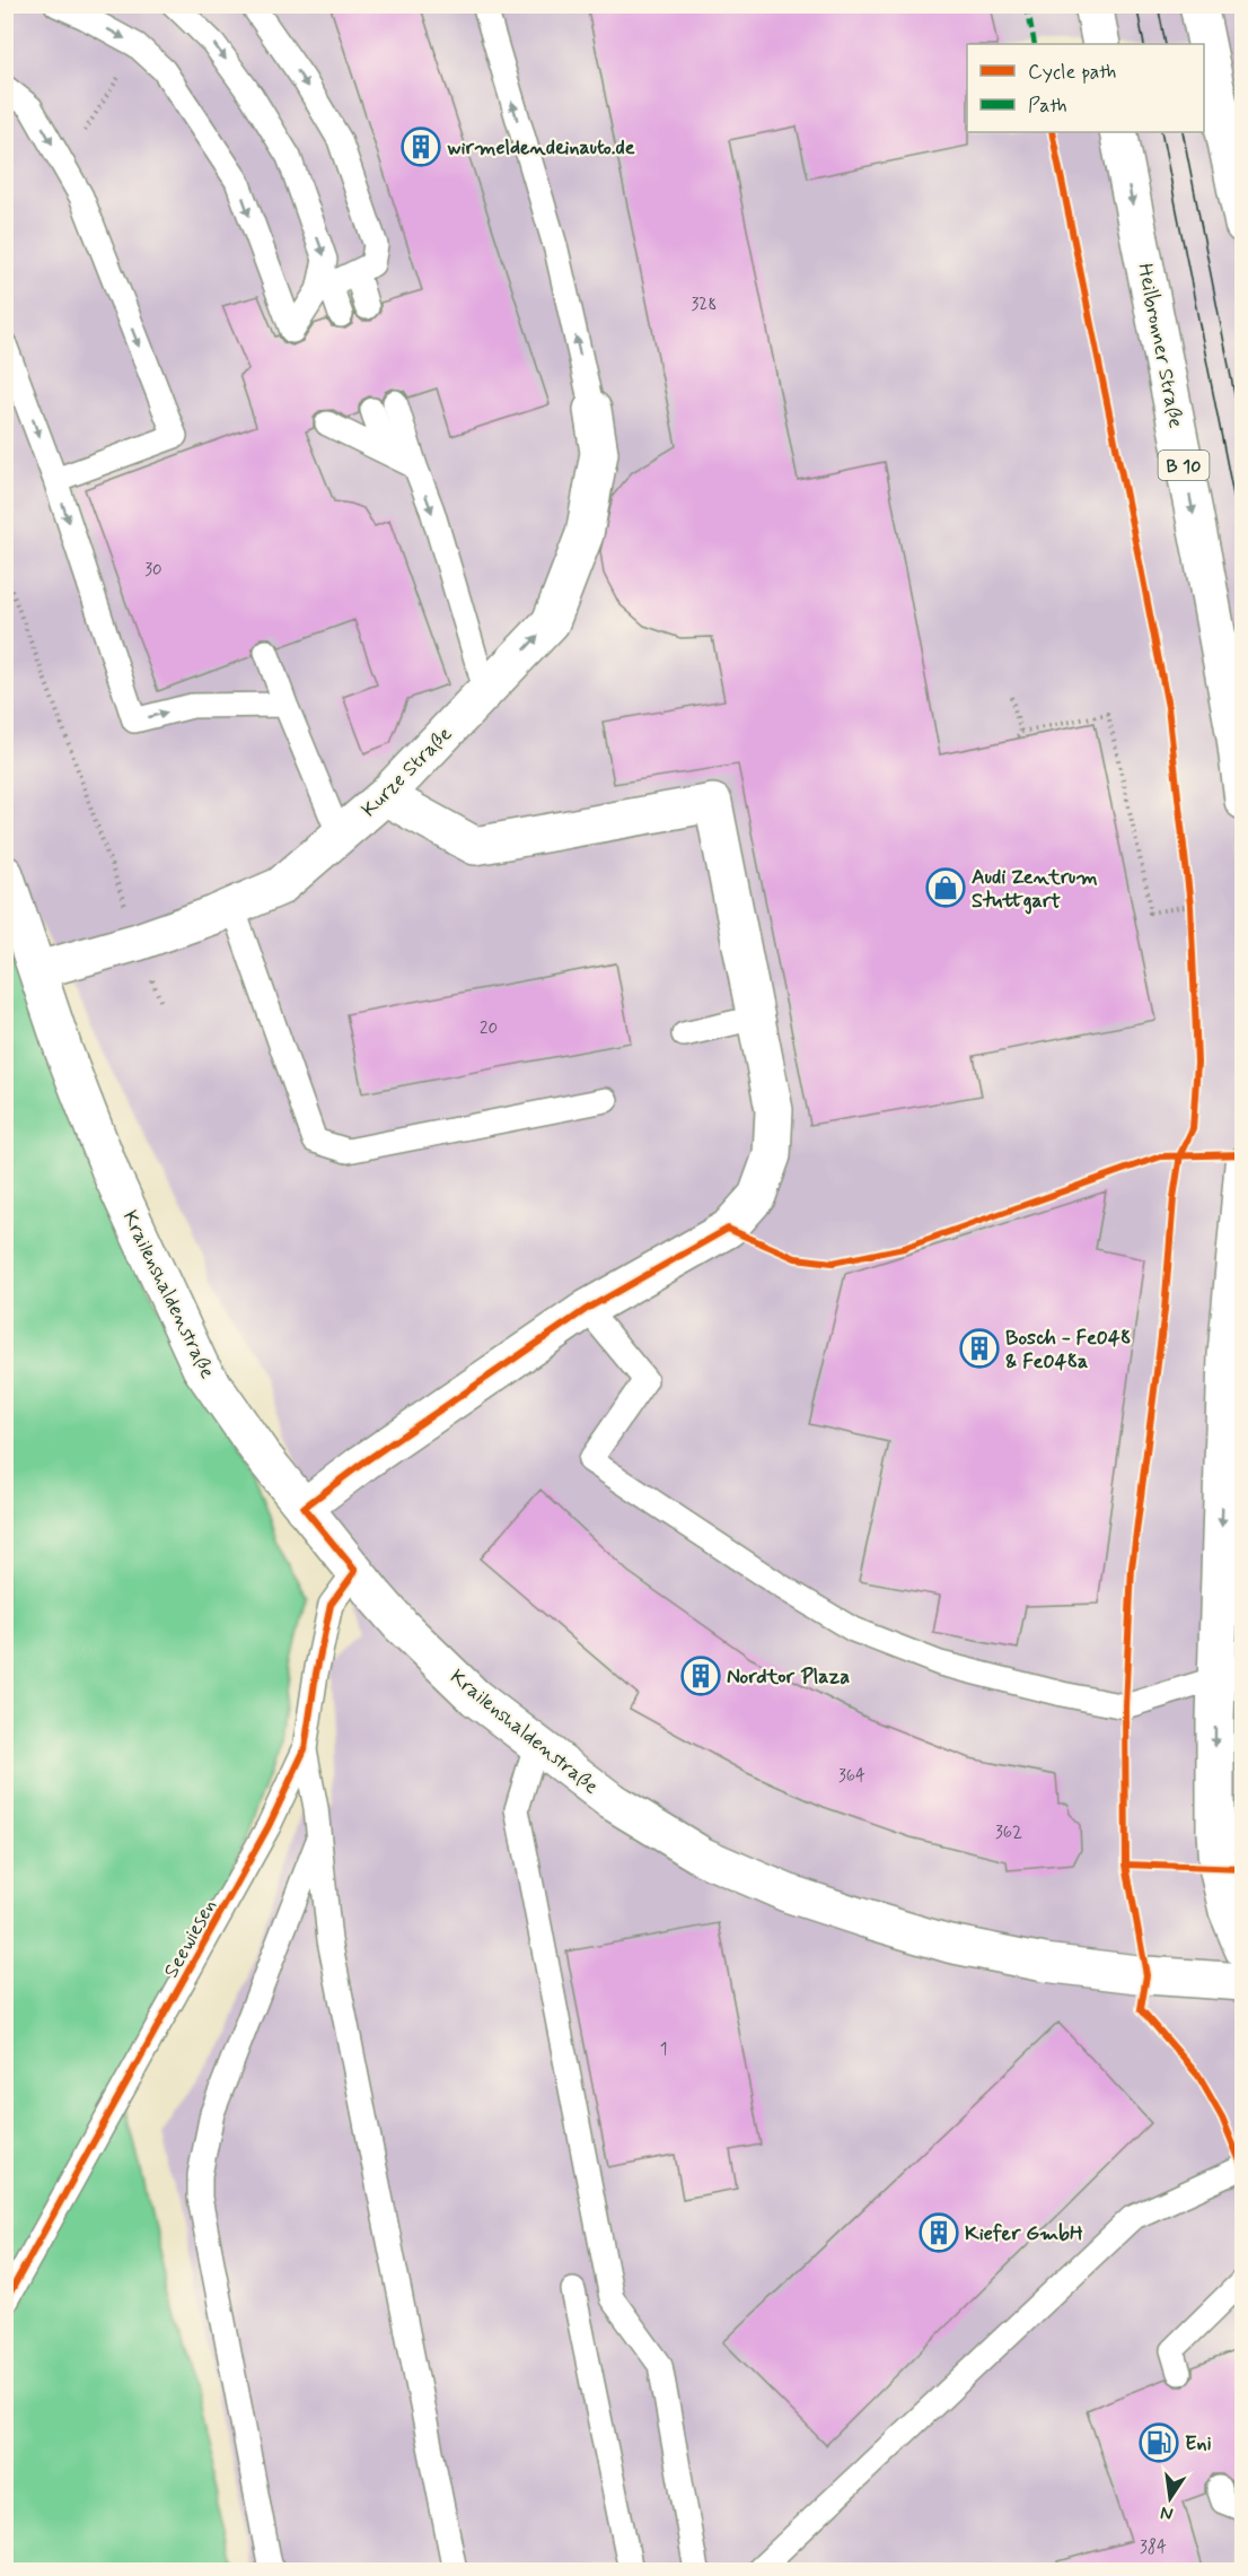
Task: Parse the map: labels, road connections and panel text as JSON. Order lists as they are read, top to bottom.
{
  "streets": {
    "street": [
      "Heilbronner Straße",
      "B 10",
      "Kurze Straße",
      "Krailenshaldenstraße"
    ],
    "lane": ["Seewiesen"]
  },
  "crossings": [
    ["Kurze Straße", "Krailenshaldenstraße"],
    ["Krailenshaldenstraße", "Seewiesen"]
  ],
  "one_way": ["Heilbronner Straße", "Kurze Straße"],
  "places": {
    "building": [
      "wirmeldendeinauto.de",
      "Bosch - Fe048 & Fe048a",
      "Nordtor Plaza",
      "Kiefer GmbH"
    ],
    "shop": ["Audi Zentrum Stuttgart"],
    "fuel station": ["Eni"]
  },
  "house_numbers": [
    "328",
    "30",
    "20",
    "364",
    "362",
    "1",
    "384"
  ],
  "legend": ["Cycle path", "Path"],
  "north": "bottom"
}
